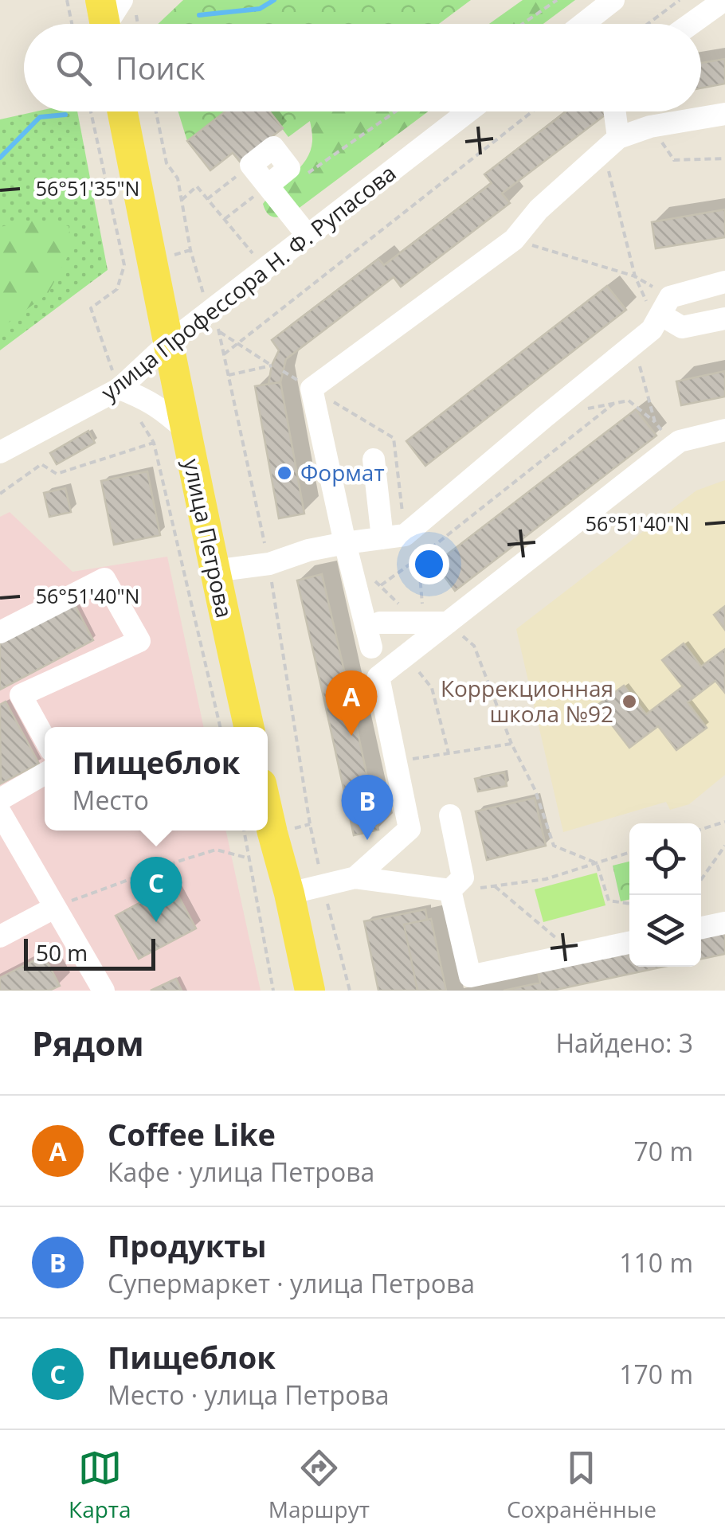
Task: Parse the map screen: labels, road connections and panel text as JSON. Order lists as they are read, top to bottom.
{
  "streets": {
    "main road": ["улица Петрова"],
    "street": ["улица Профессора Н. Ф. Рупасова"]
  },
  "crossings": [
    ["улица Профессора Н. Ф. Рупасова", "улица Петрова"]
  ],
  "places": ["Формат", "Коррекционная школа №92"],
  "scale_bar": "50 m",
  "page": {
    "search": "Поиск",
    "pins": ["A", "B", "C"],
    "popup": ["Пищеблок", "Место"],
    "scale": "50 m",
    "heading": ["Рядом", "Найдено: 3"],
    "list": [
      {
        "mark": "A",
        "name": "Coffee Like",
        "note": "Кафе · улица Петрова",
        "value": "70 m"
      },
      {
        "mark": "B",
        "name": "Продукты",
        "note": "Супермаркет · улица Петрова",
        "value": "110 m"
      },
      {
        "mark": "C",
        "name": "Пищеблок",
        "note": "Место · улица Петрова",
        "value": "170 m"
      }
    ],
    "nav": ["Карта", "Маршрут", "Сохранённые"]
  },
  "coordinates": ["56°51'35\"N", "56°51'40\"N"]
}
